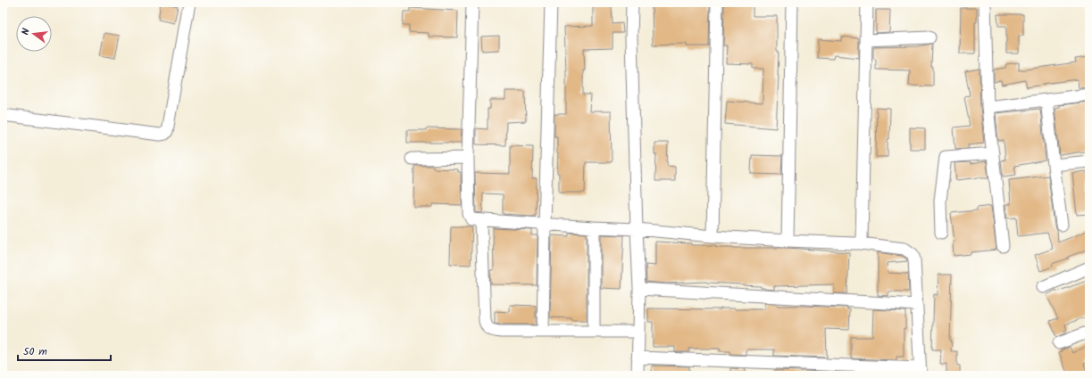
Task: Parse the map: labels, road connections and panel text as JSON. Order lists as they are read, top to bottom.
{
  "scale_bar": "50 m",
  "north": "left"
}
